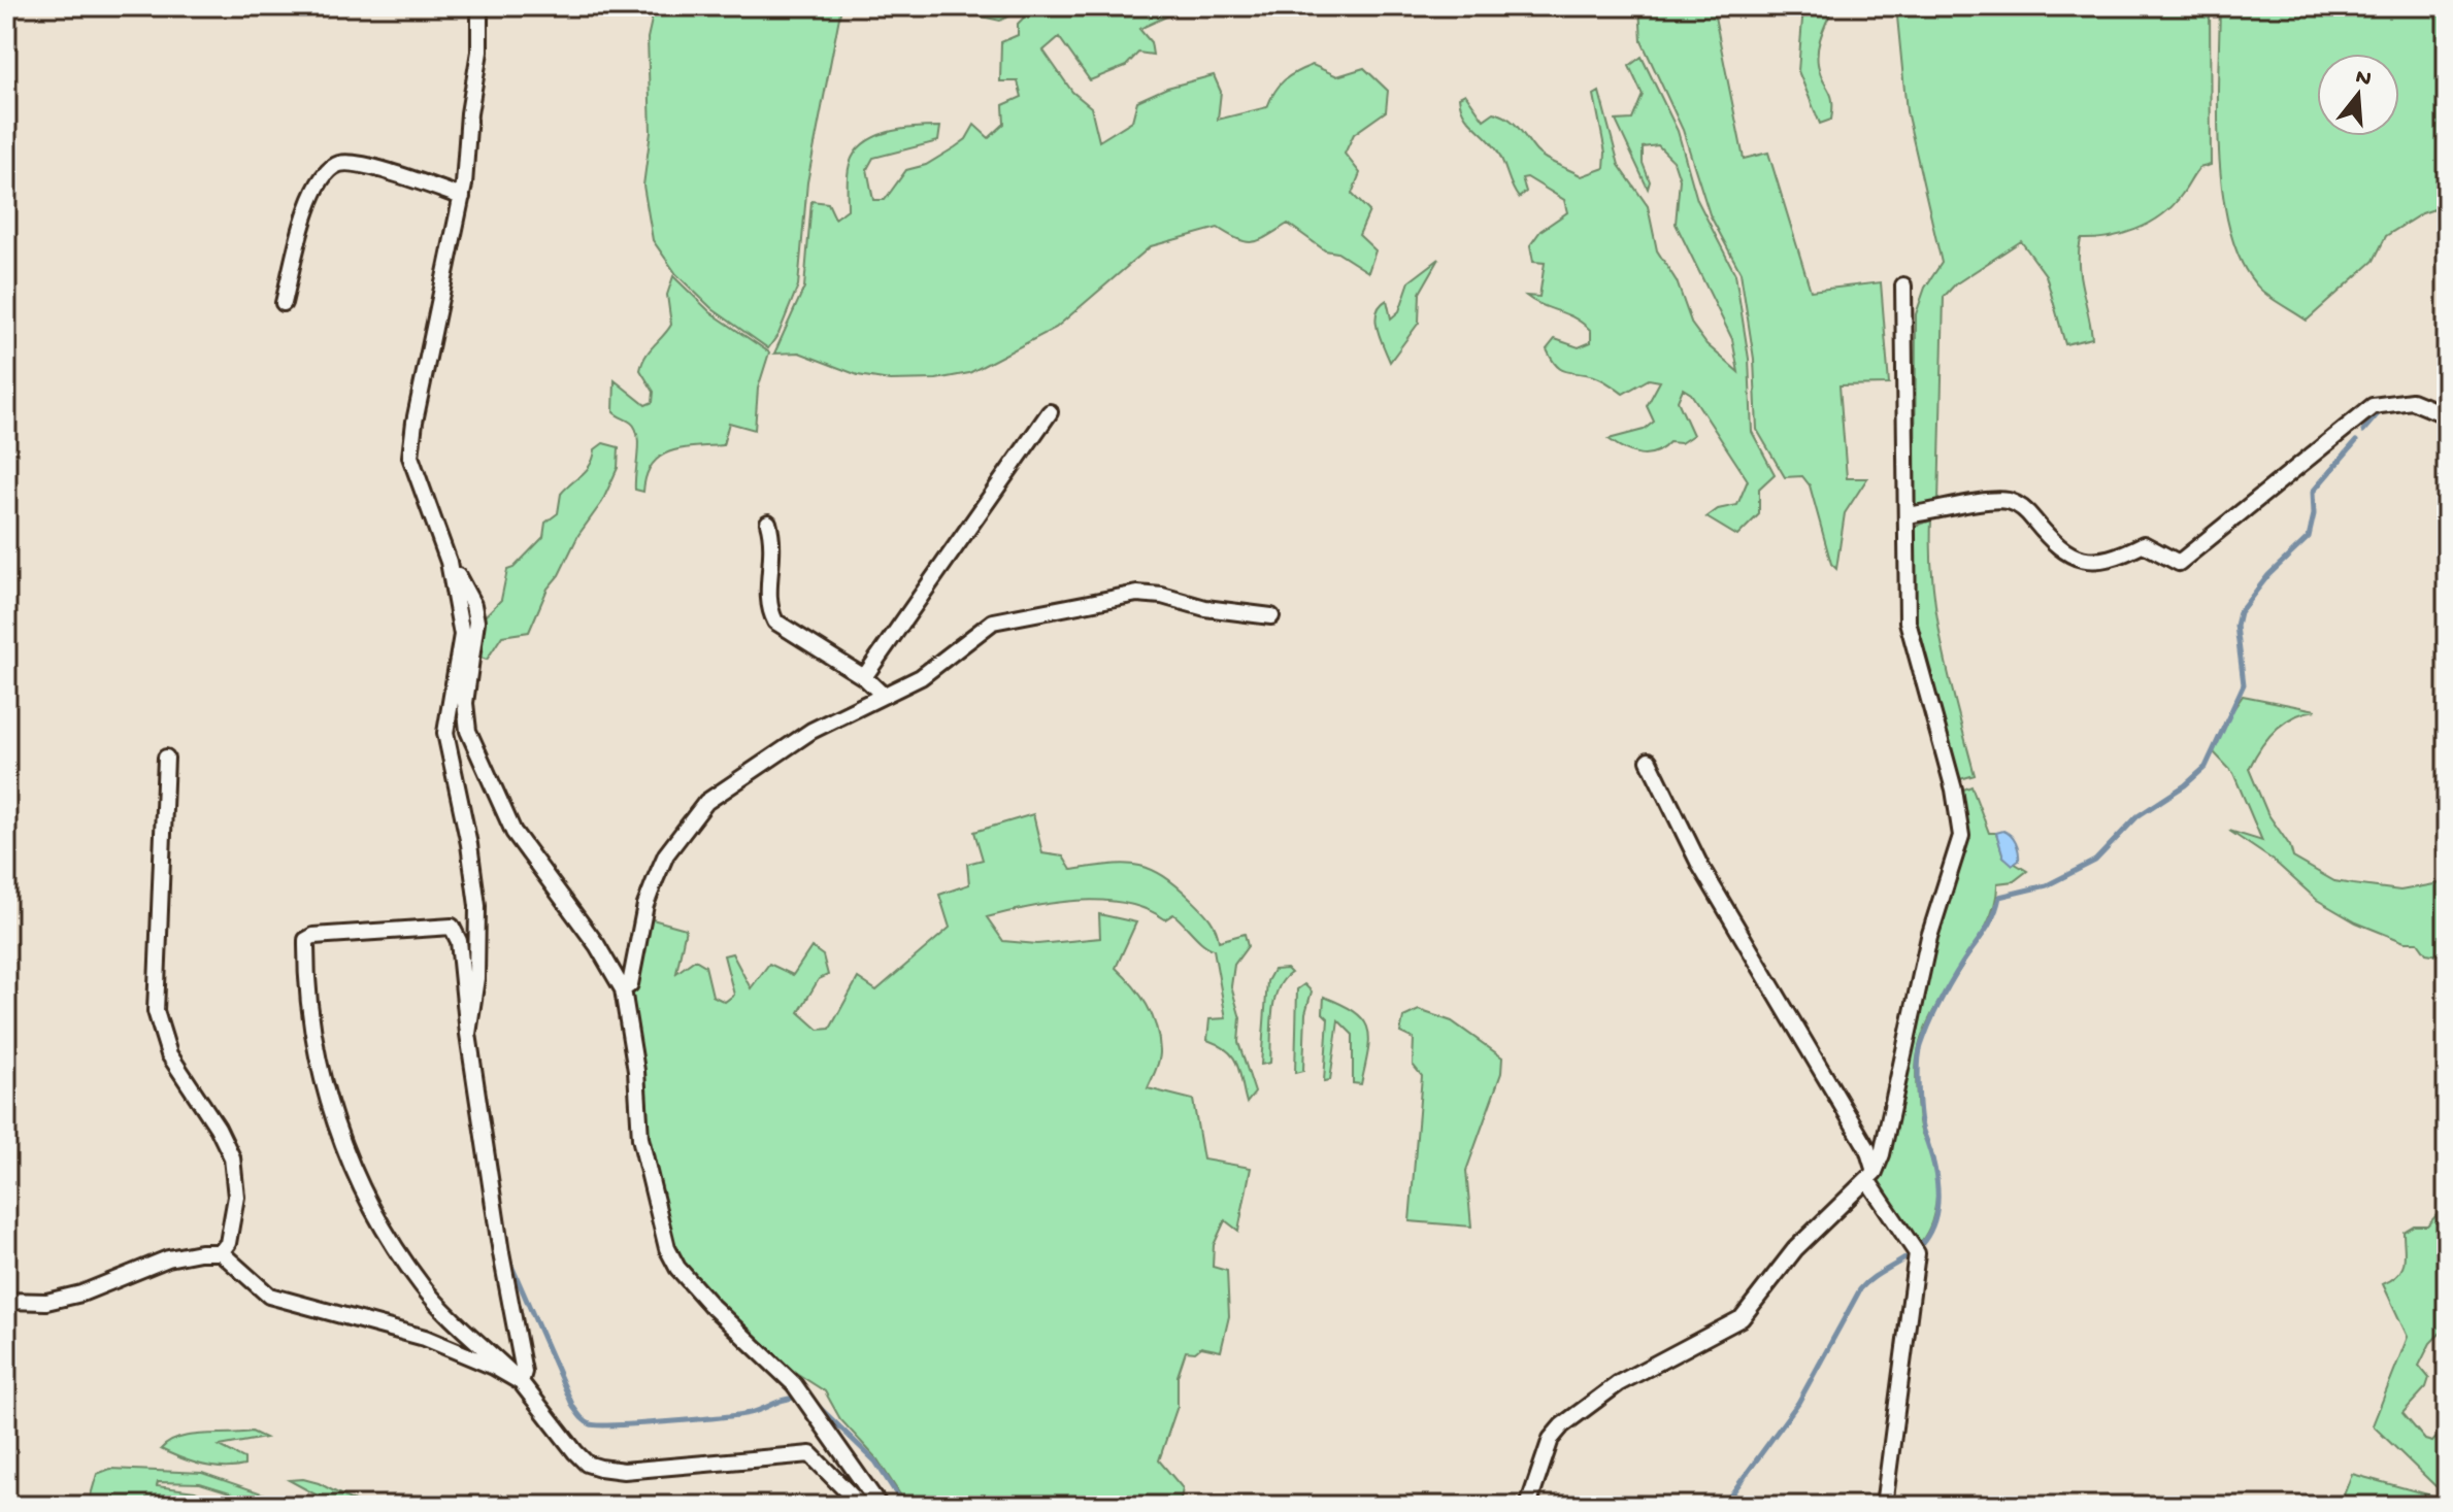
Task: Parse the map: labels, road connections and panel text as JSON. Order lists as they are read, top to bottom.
{
  "north": "top"
}
